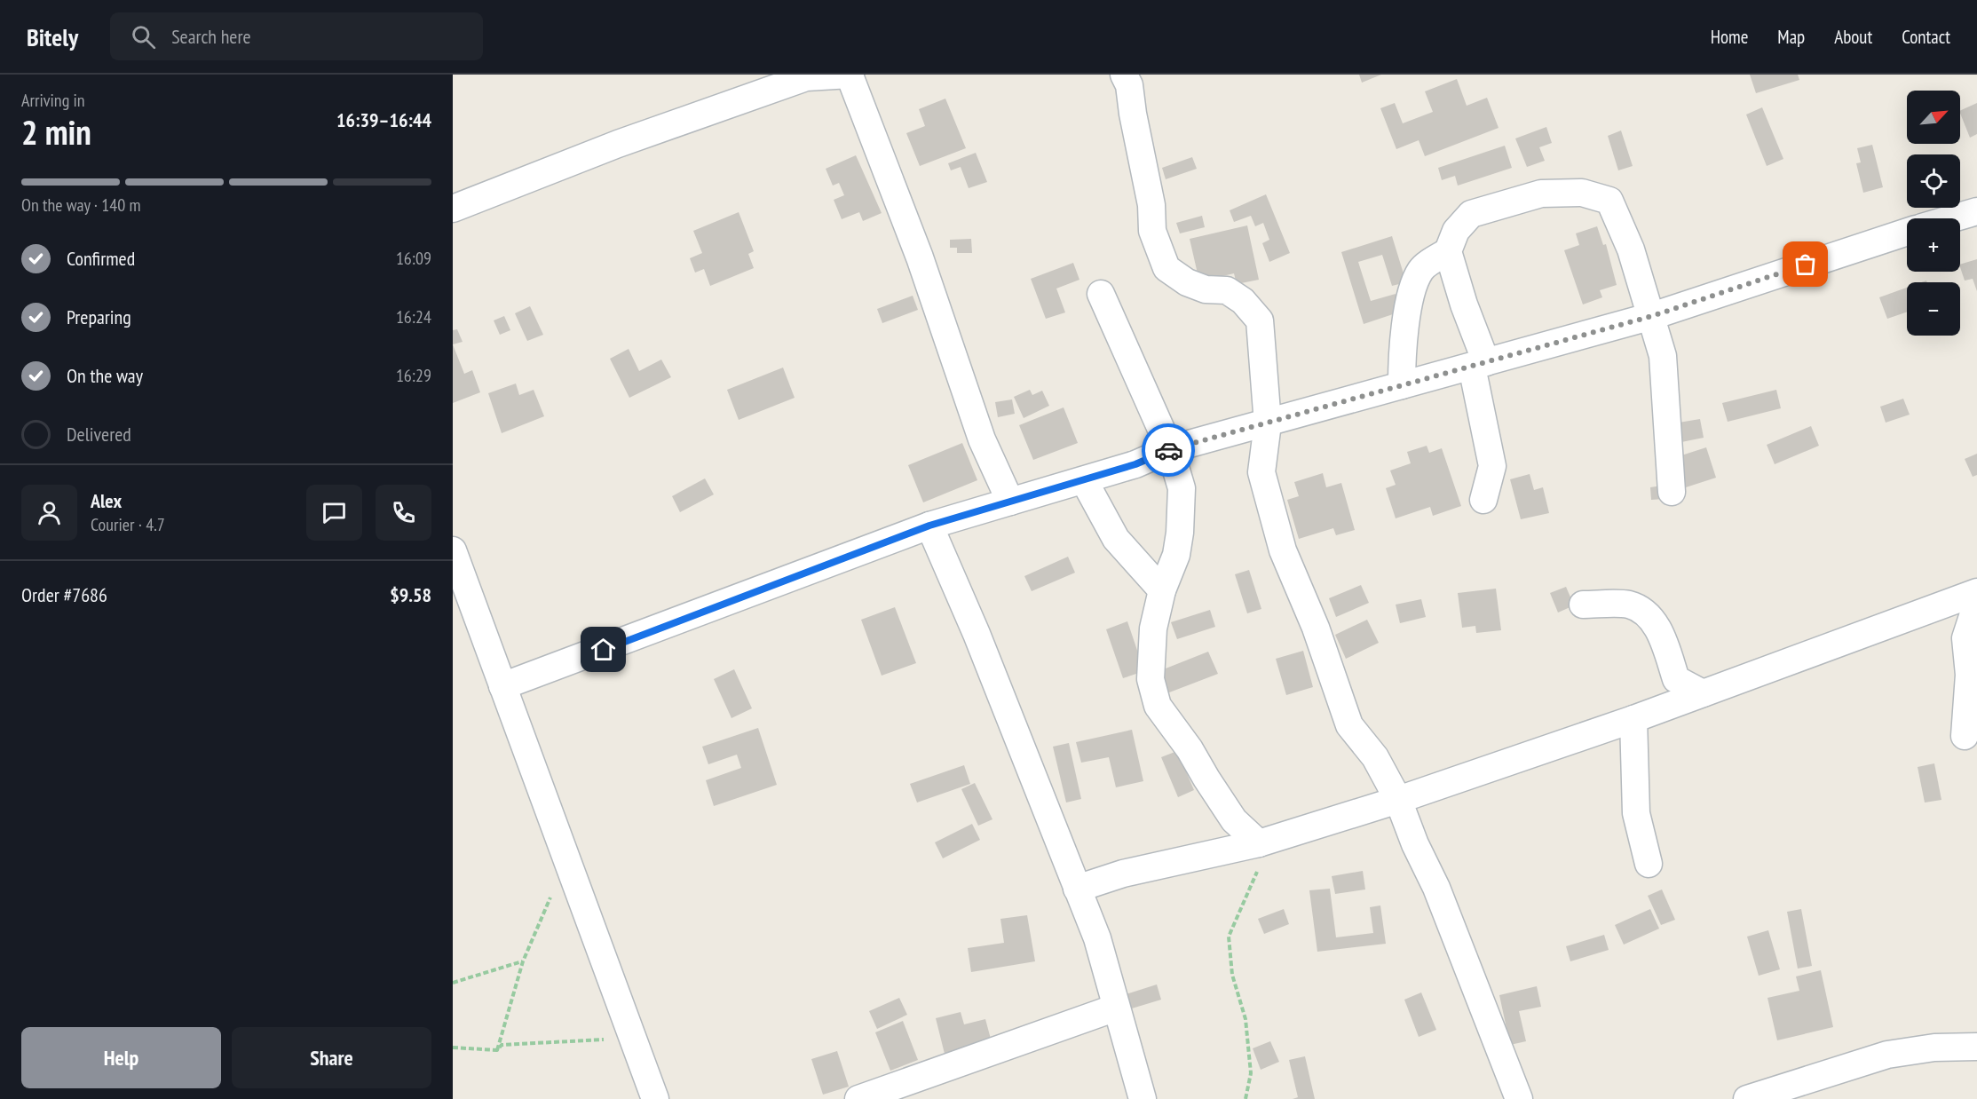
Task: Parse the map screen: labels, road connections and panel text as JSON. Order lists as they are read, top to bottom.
{
  "north": "top right",
  "page": {
    "header": "Bitely",
    "search": "Search here",
    "nav": [
      "Home",
      "Map",
      "About",
      "Contact"
    ],
    "heading": ["2 min", "Arriving in", "16:39–16:44"],
    "panel": [
      "Alex",
      "Courier · 4.7",
      "Order #7686",
      "$9.58"
    ],
    "map_buttons": ["+", "−"],
    "bar": "On the way · 140 m",
    "list": [
      ["Confirmed", "16:09"],
      ["Preparing", "16:24"],
      ["On the way", "16:29"],
      "Delivered"
    ],
    "buttons": ["Help", "Share"]
  }
}
